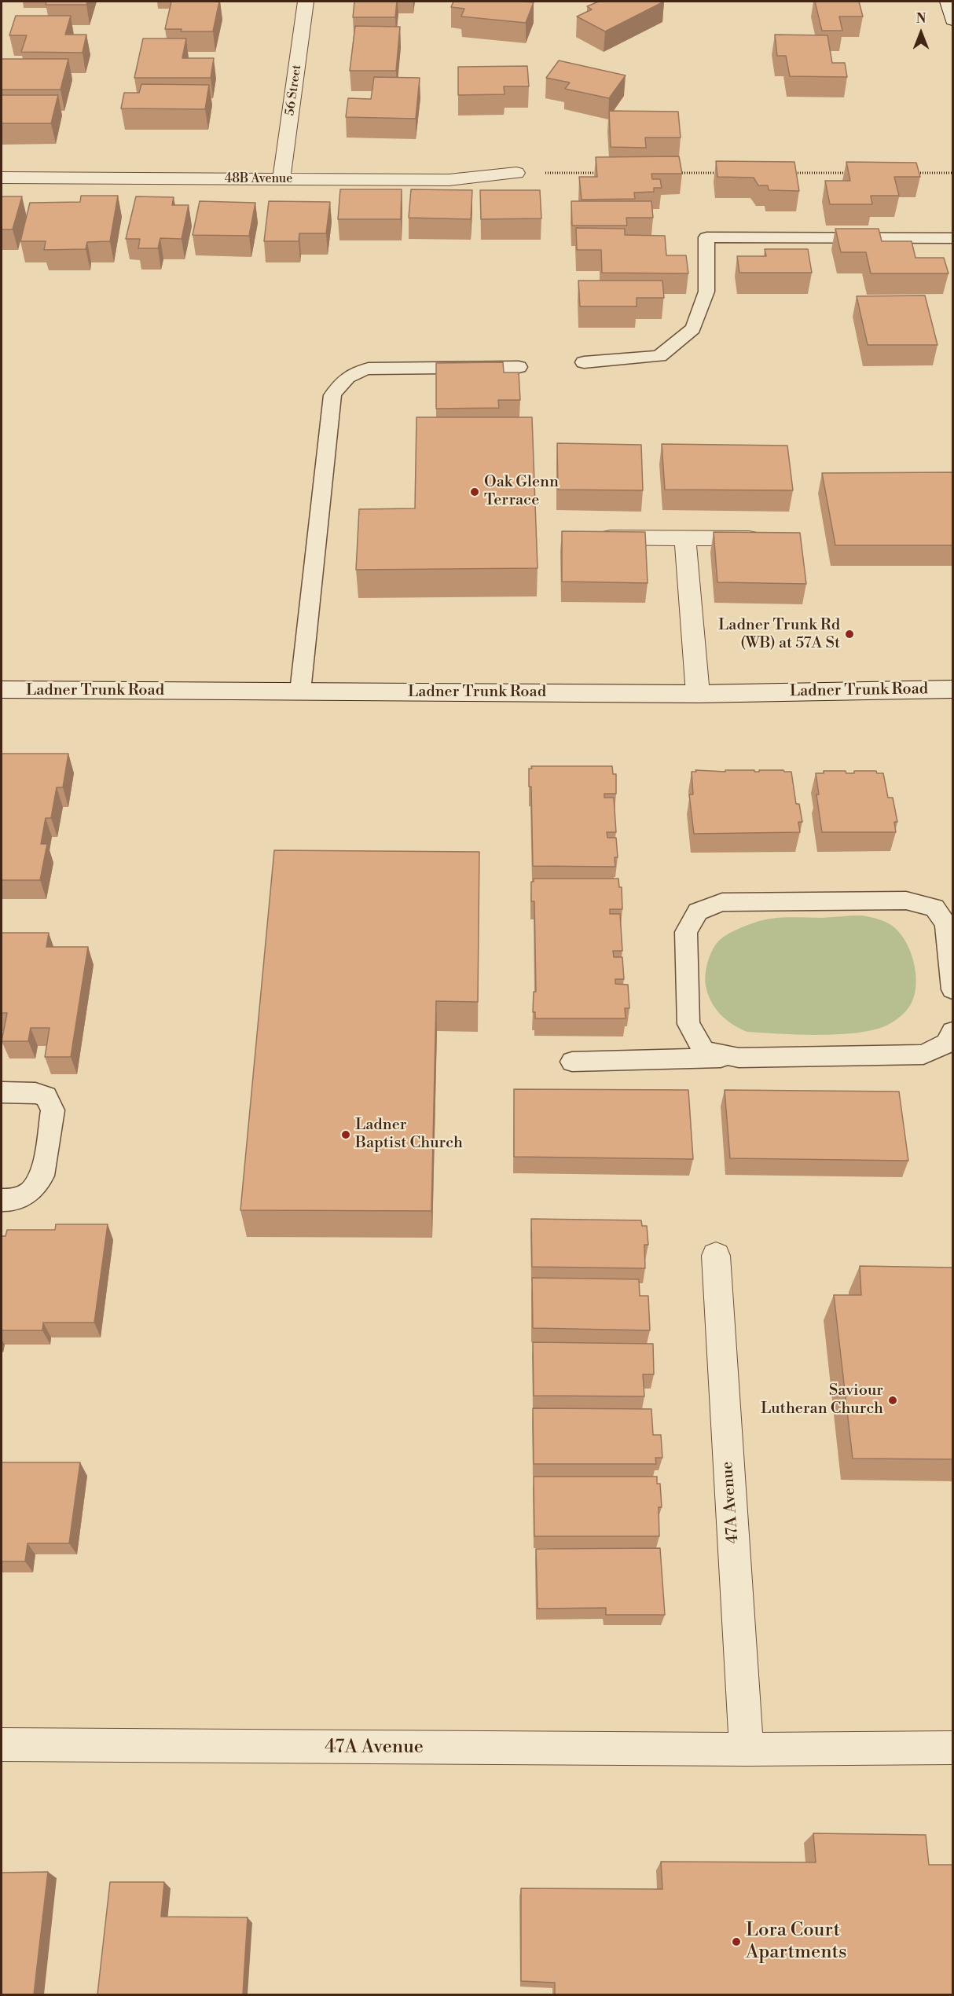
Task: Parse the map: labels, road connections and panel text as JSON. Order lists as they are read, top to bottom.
{
  "streets": {
    "street": [
      "56 Street",
      "48B Avenue",
      "Ladner Trunk Road",
      "47A Avenue"
    ]
  },
  "crossings": [
    ["56 Street", "48B Avenue"]
  ],
  "places": [
    "Oak Glenn Terrace",
    "Ladner Trunk Rd (WB) at 57A St",
    "Ladner Baptist Church",
    "Saviour Lutheran Church",
    "Lora Court Apartments"
  ],
  "north": "top"
}
